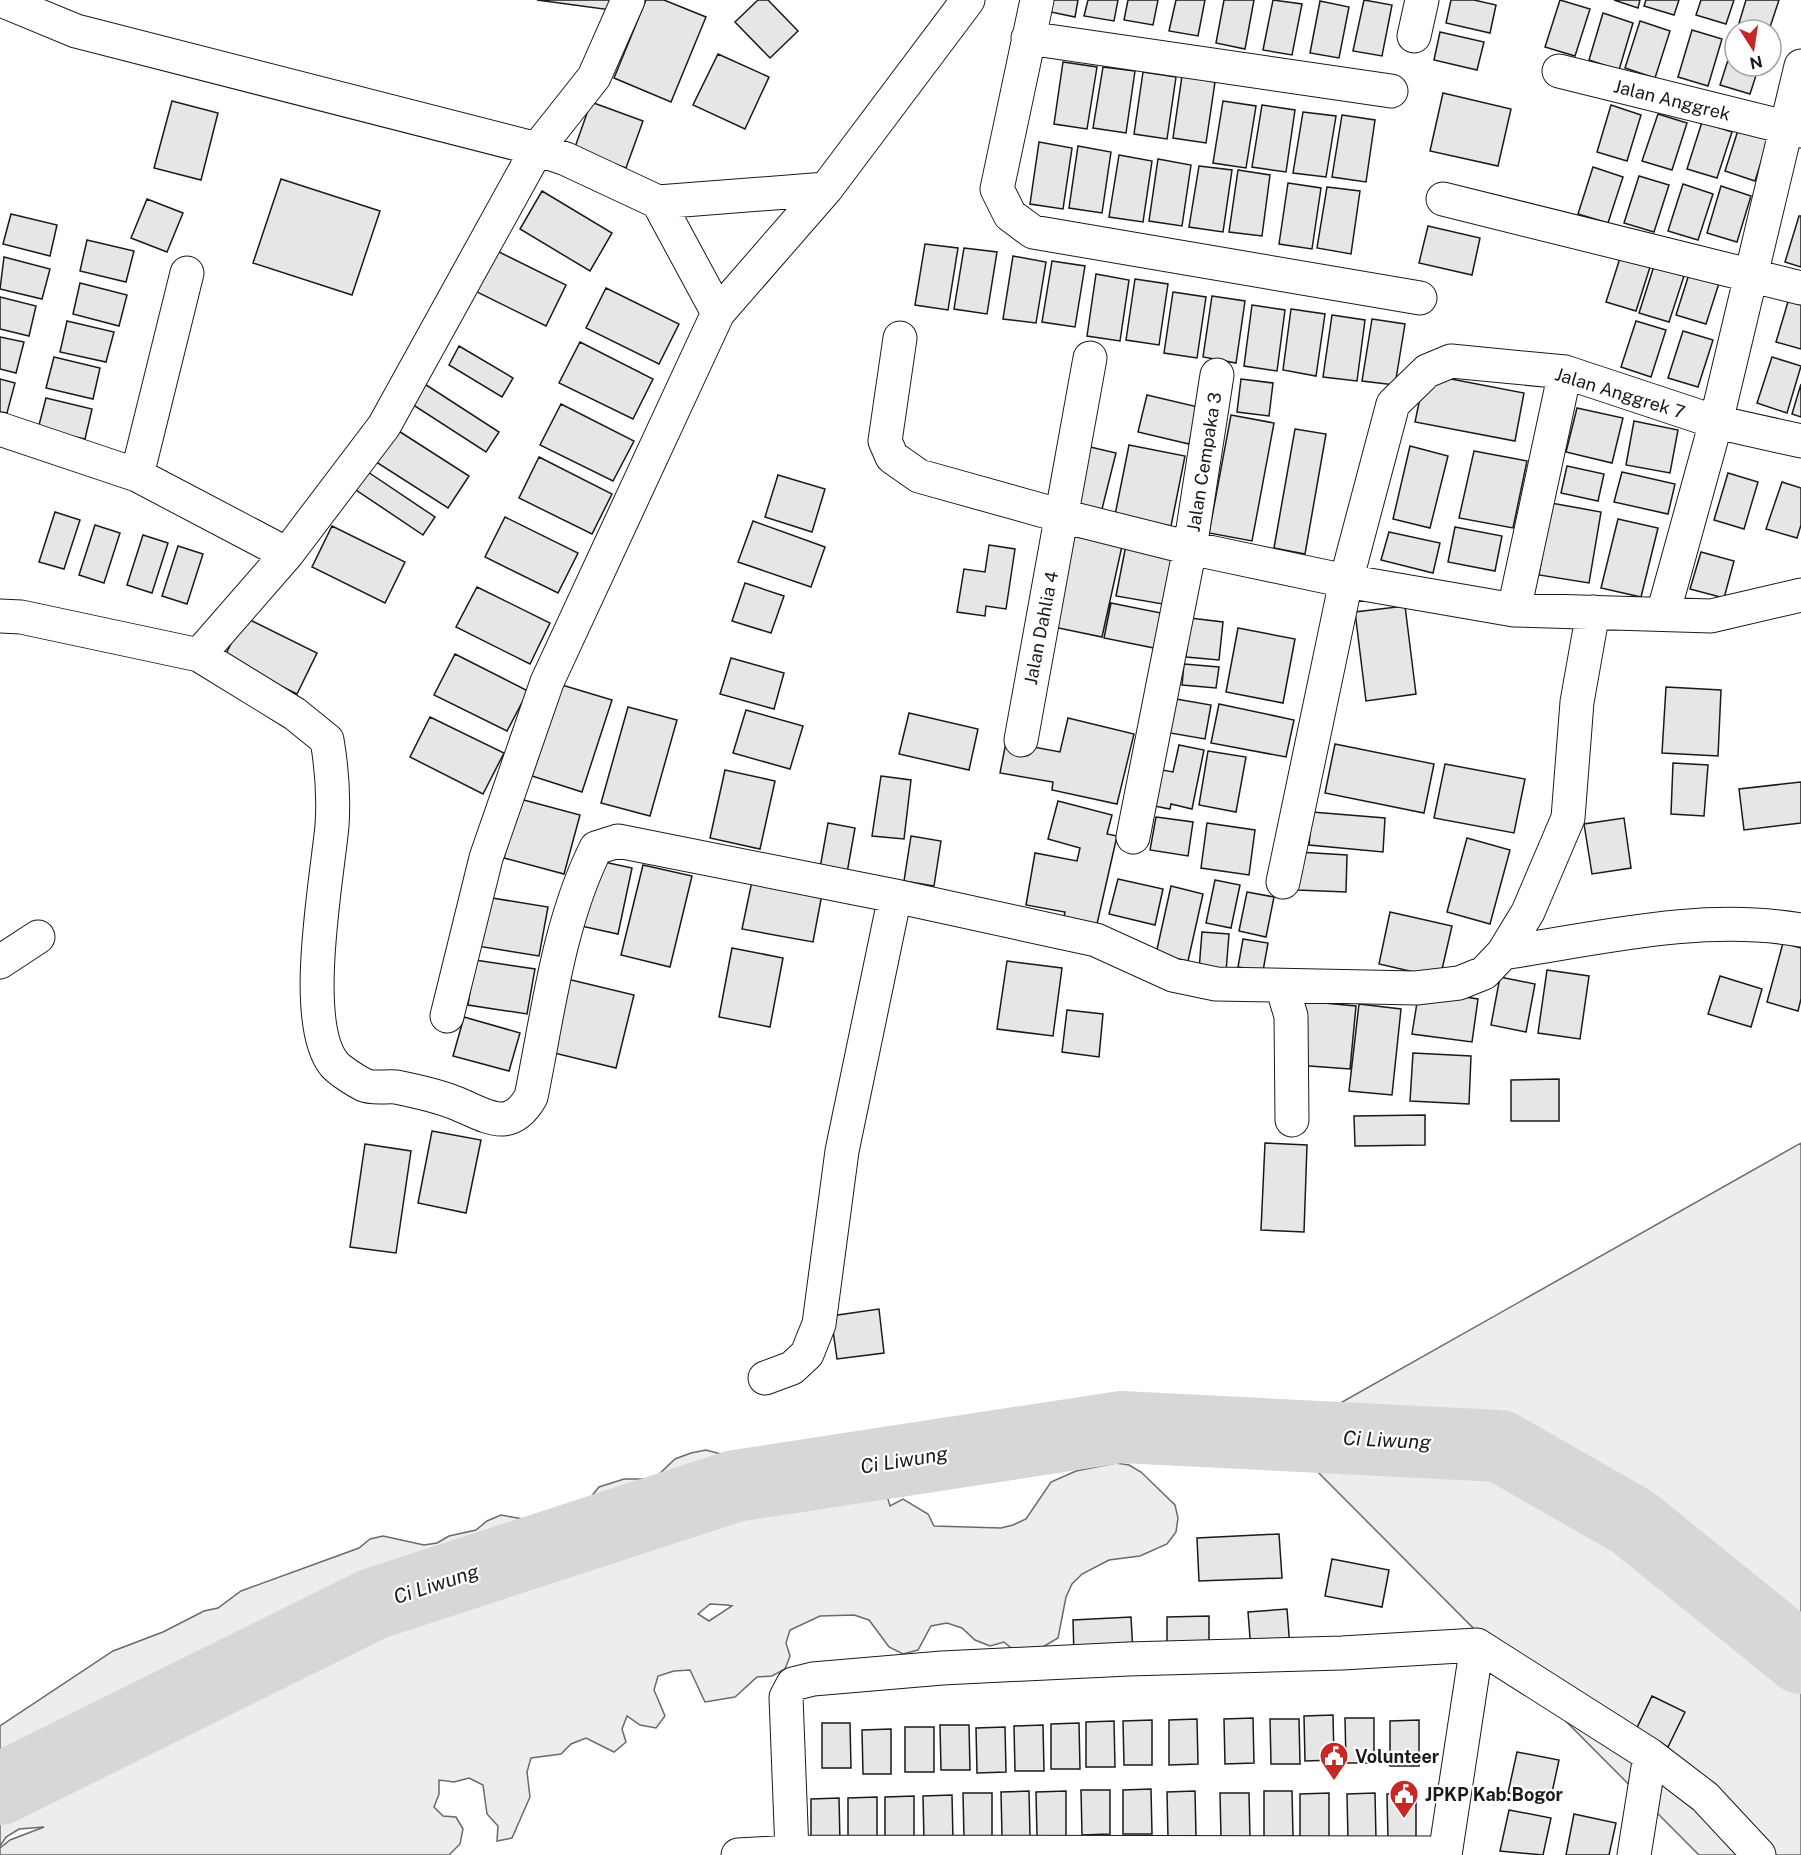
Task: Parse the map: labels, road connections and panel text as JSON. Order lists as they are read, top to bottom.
{
  "streets": {
    "street": [
      "Jalan Anggrek",
      "Jalan Anggrek 7",
      "Jalan Cempaka 3",
      "Jalan Dahlia 4"
    ]
  },
  "water": ["Ci Liwung"],
  "places": {
    "public building": ["Volunteer", "JPKP Kab.Bogor"]
  },
  "north": "bottom"
}
